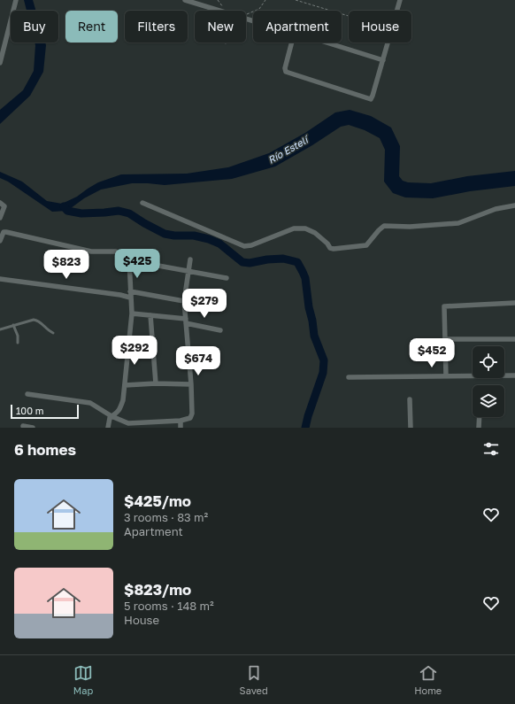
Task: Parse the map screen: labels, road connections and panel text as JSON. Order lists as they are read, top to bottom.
{
  "water": ["Río Estelí"],
  "scale_bar": "100 m",
  "page": {
    "chip": [
      "Buy",
      "Rent",
      "Filters",
      "New",
      "Apartment",
      "House"
    ],
    "price": [
      "$425",
      "$823",
      "$279",
      "$292",
      "$452",
      "$674"
    ],
    "scale": "100 m",
    "heading": "6 homes",
    "list": [
      {
        "name": "$425/mo",
        "note": "3 rooms · 83 m² · Apartment"
      },
      {
        "name": "$823/mo",
        "note": "5 rooms · 148 m² · House"
      }
    ],
    "tabs": ["Map", "Saved", "Home"]
  }
}
